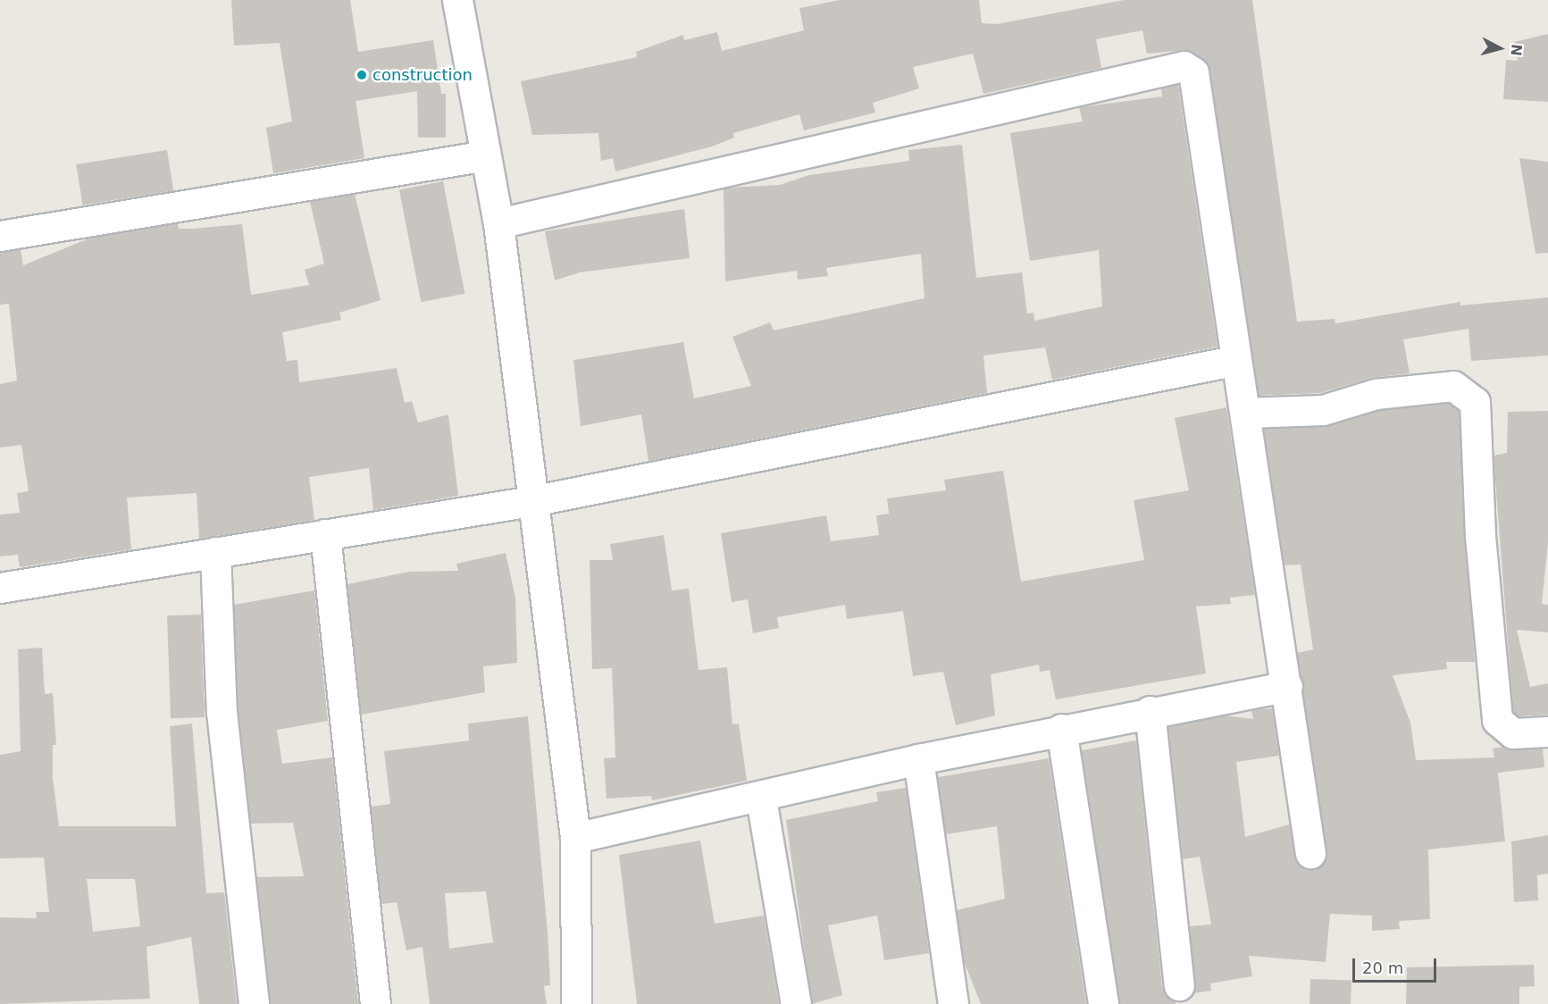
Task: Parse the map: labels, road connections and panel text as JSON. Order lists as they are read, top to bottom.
{
  "places": ["construction"],
  "scale_bar": "20 m",
  "north": "right"
}
